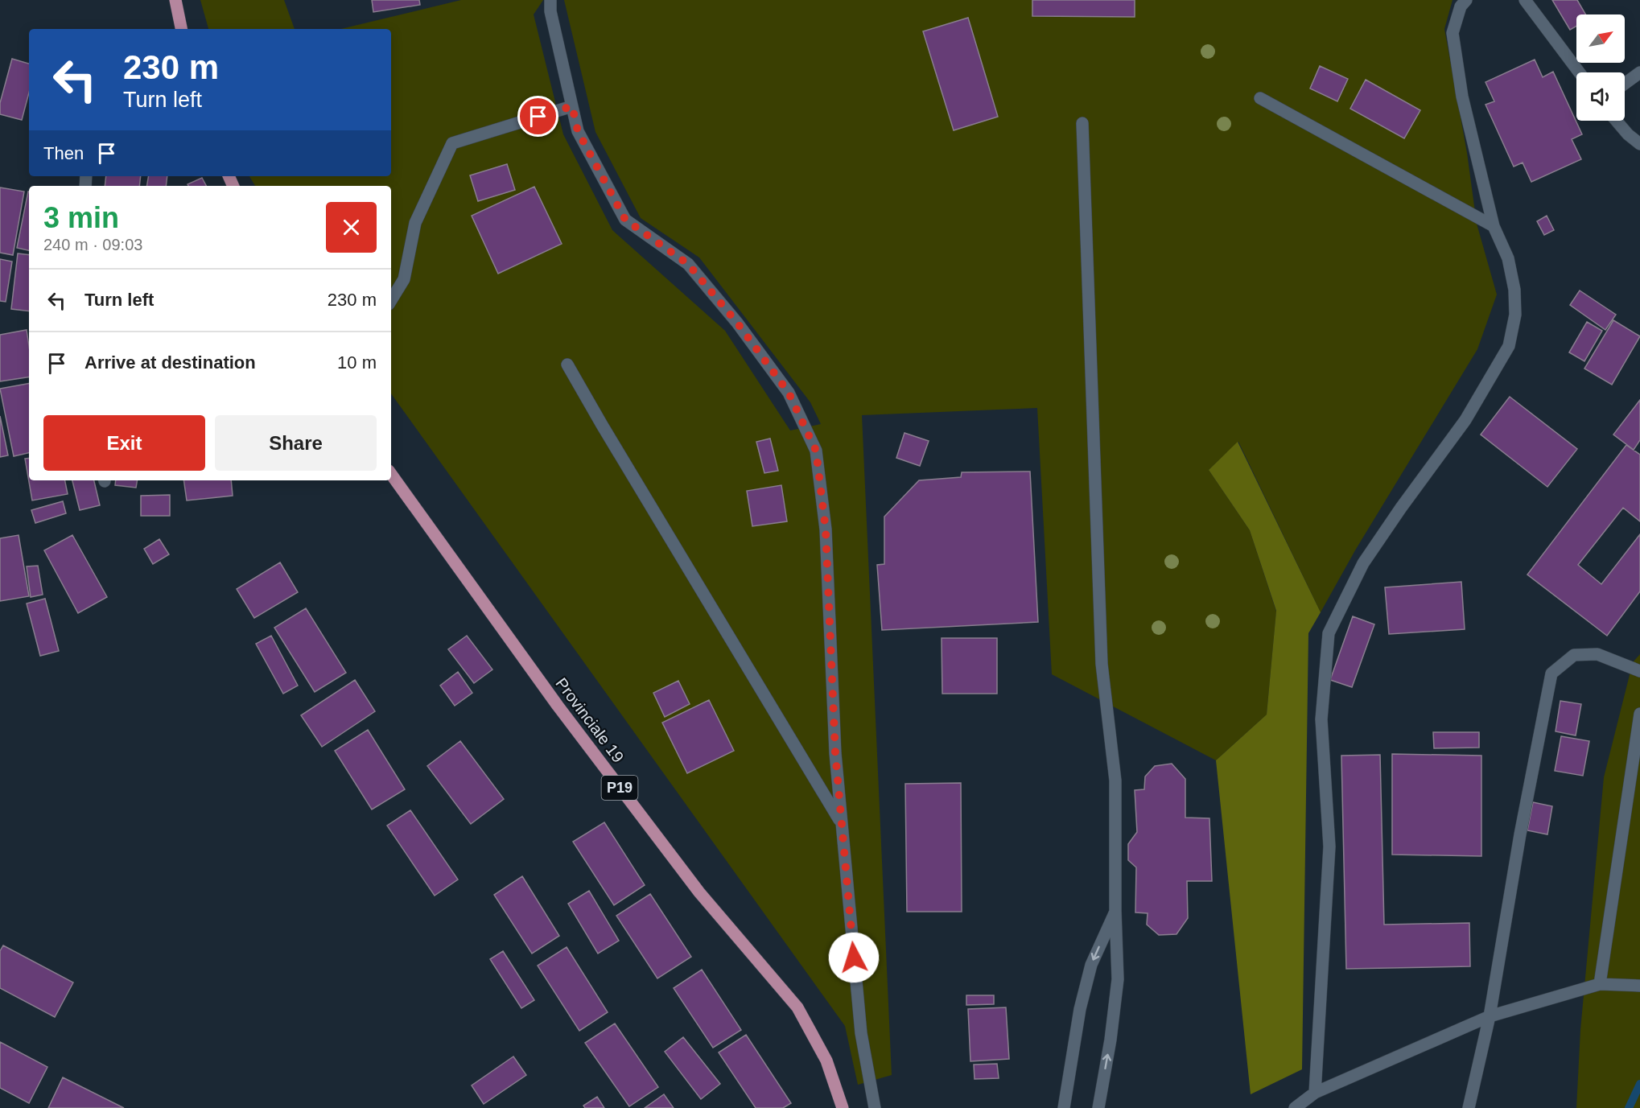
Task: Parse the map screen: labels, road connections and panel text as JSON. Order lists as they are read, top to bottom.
{
  "streets": {
    "main road": ["Provinciale 19", "P19"]
  },
  "north": "top right",
  "page": {
    "turn": ["230 m", "Turn left"],
    "then": "Then",
    "heading": ["3 min", "240 m · 09:03"],
    "list": [
      {
        "name": "Turn left",
        "value": "230 m"
      },
      {
        "name": "Arrive at destination",
        "value": "10 m"
      }
    ],
    "buttons": ["Exit", "Share"]
  }
}
